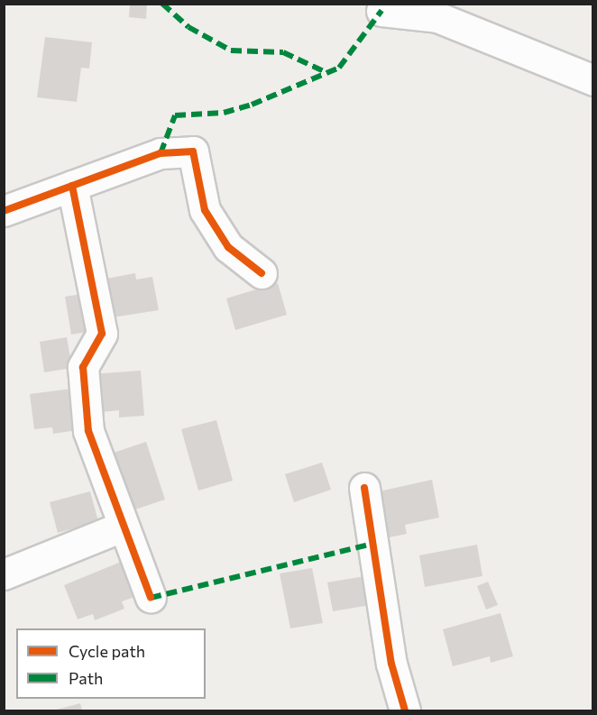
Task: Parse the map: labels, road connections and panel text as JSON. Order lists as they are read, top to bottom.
{
  "legend": ["Cycle path", "Path"]
}
